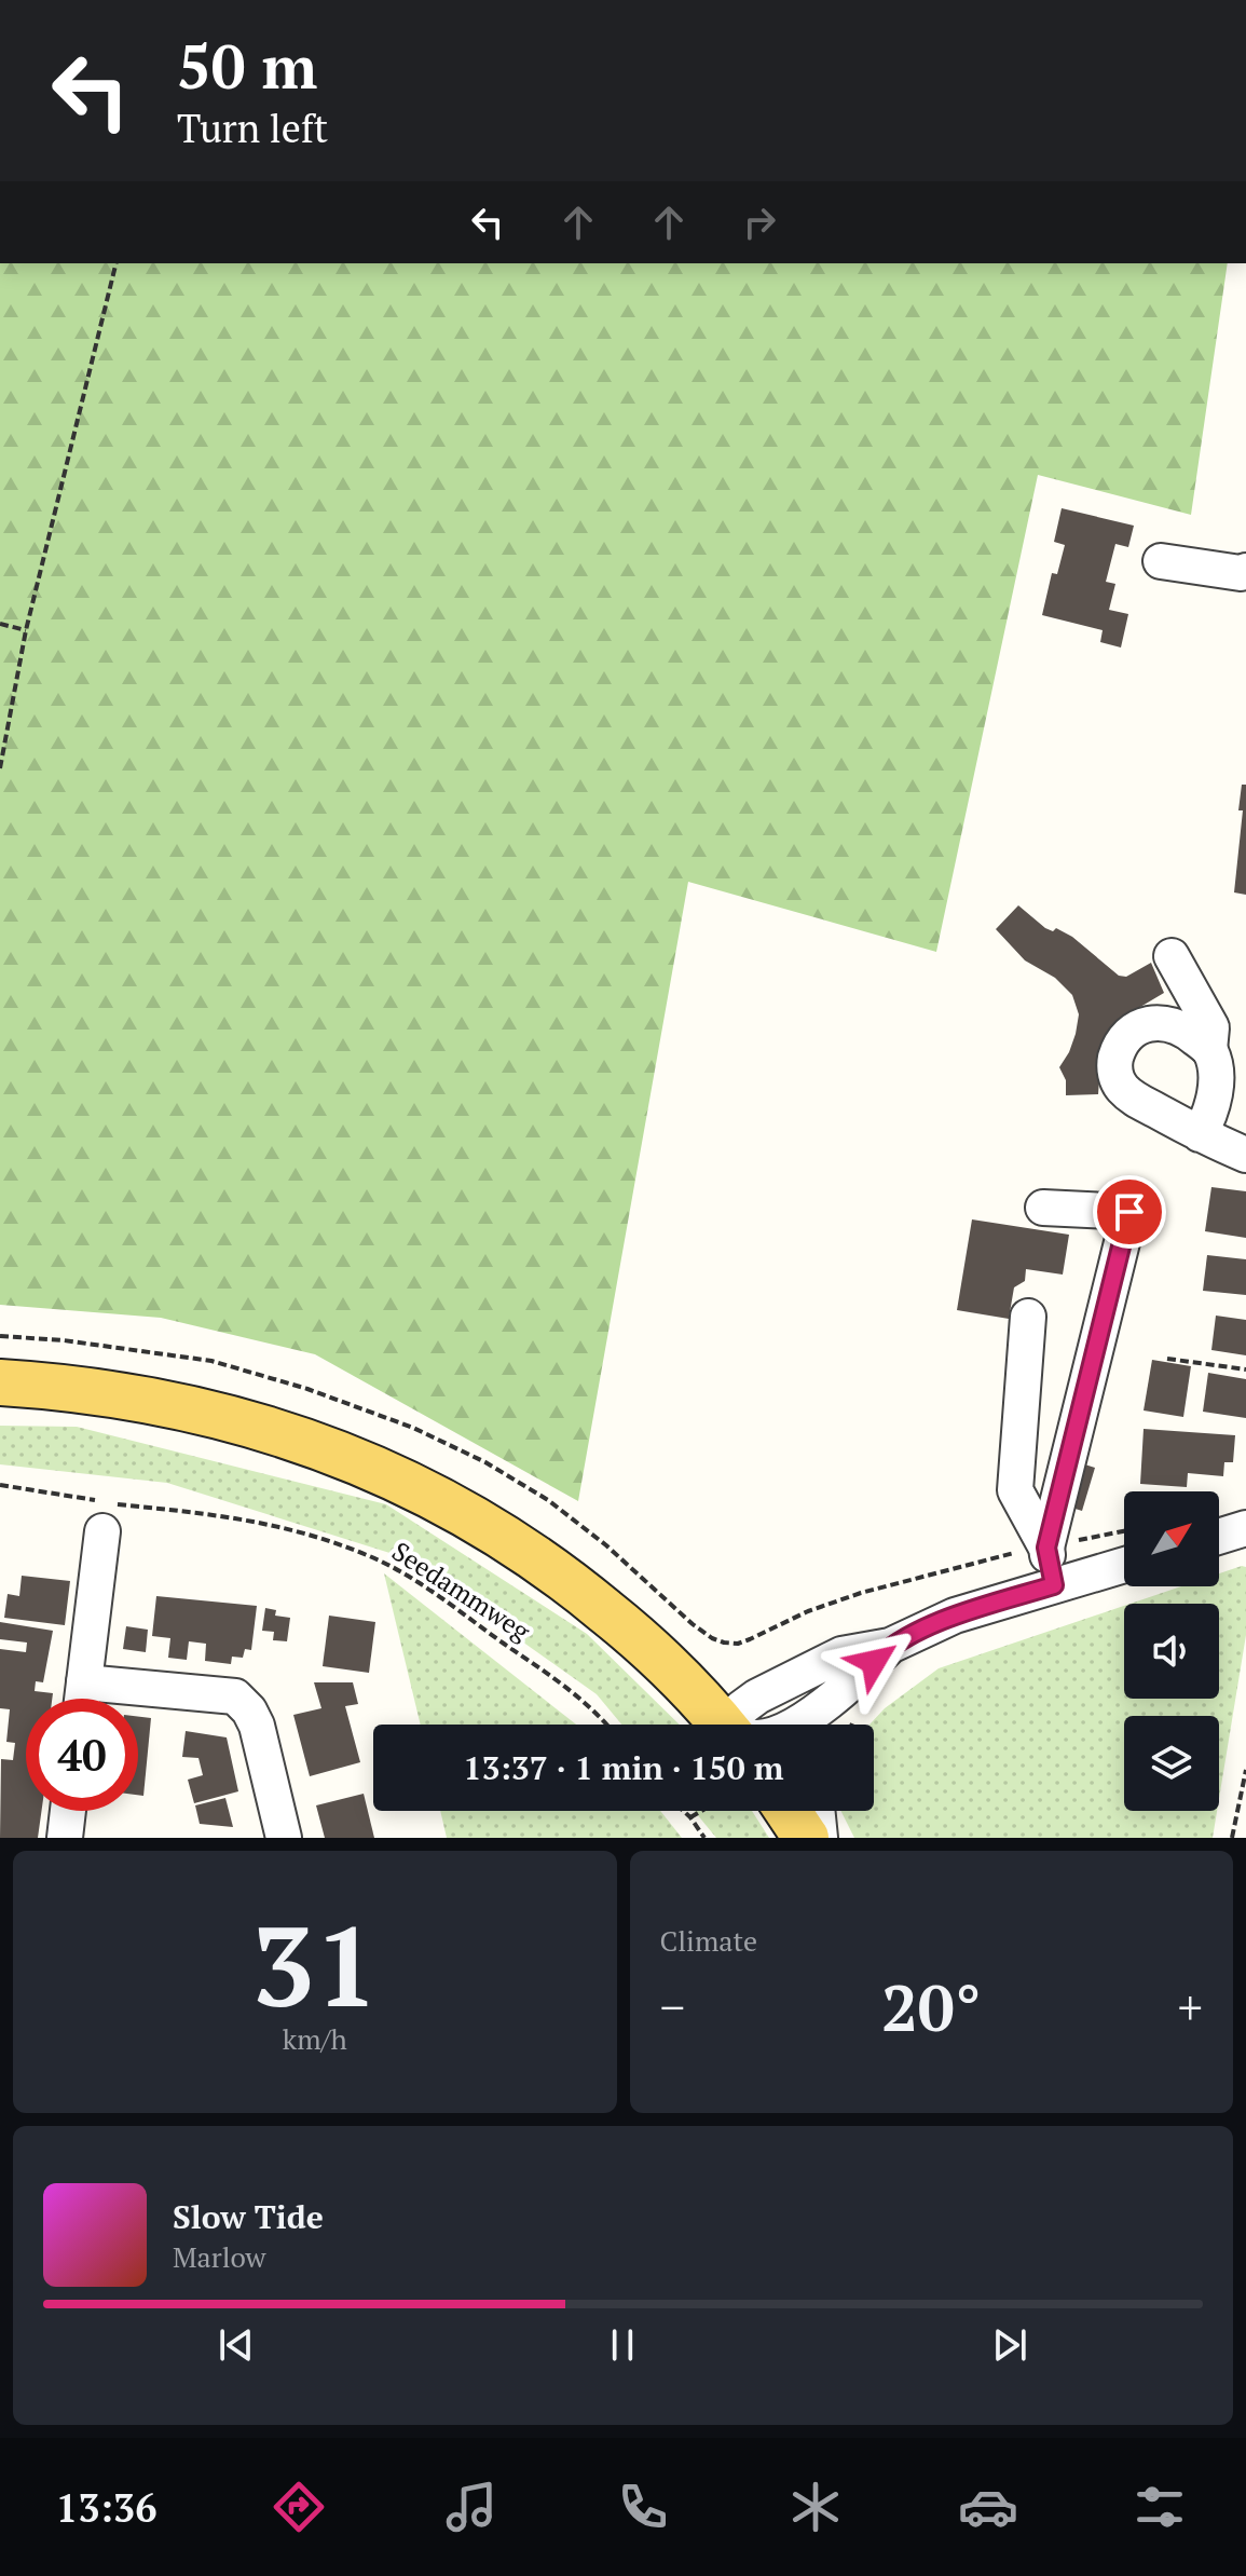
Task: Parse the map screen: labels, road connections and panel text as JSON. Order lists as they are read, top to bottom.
{
  "streets": {
    "path": ["Seedammweg"]
  },
  "north": "top right",
  "page": {
    "turn": ["50 m", "Turn left"],
    "limit": "40",
    "trip": "13:37 · 1 min · 150 m",
    "tile": [
      ["31", "km/h"],
      "Climate"
    ],
    "heat": ["−", "20°", "+"],
    "song": ["Slow Tide", "Marlow"],
    "tabs": "13:36"
  }
}
